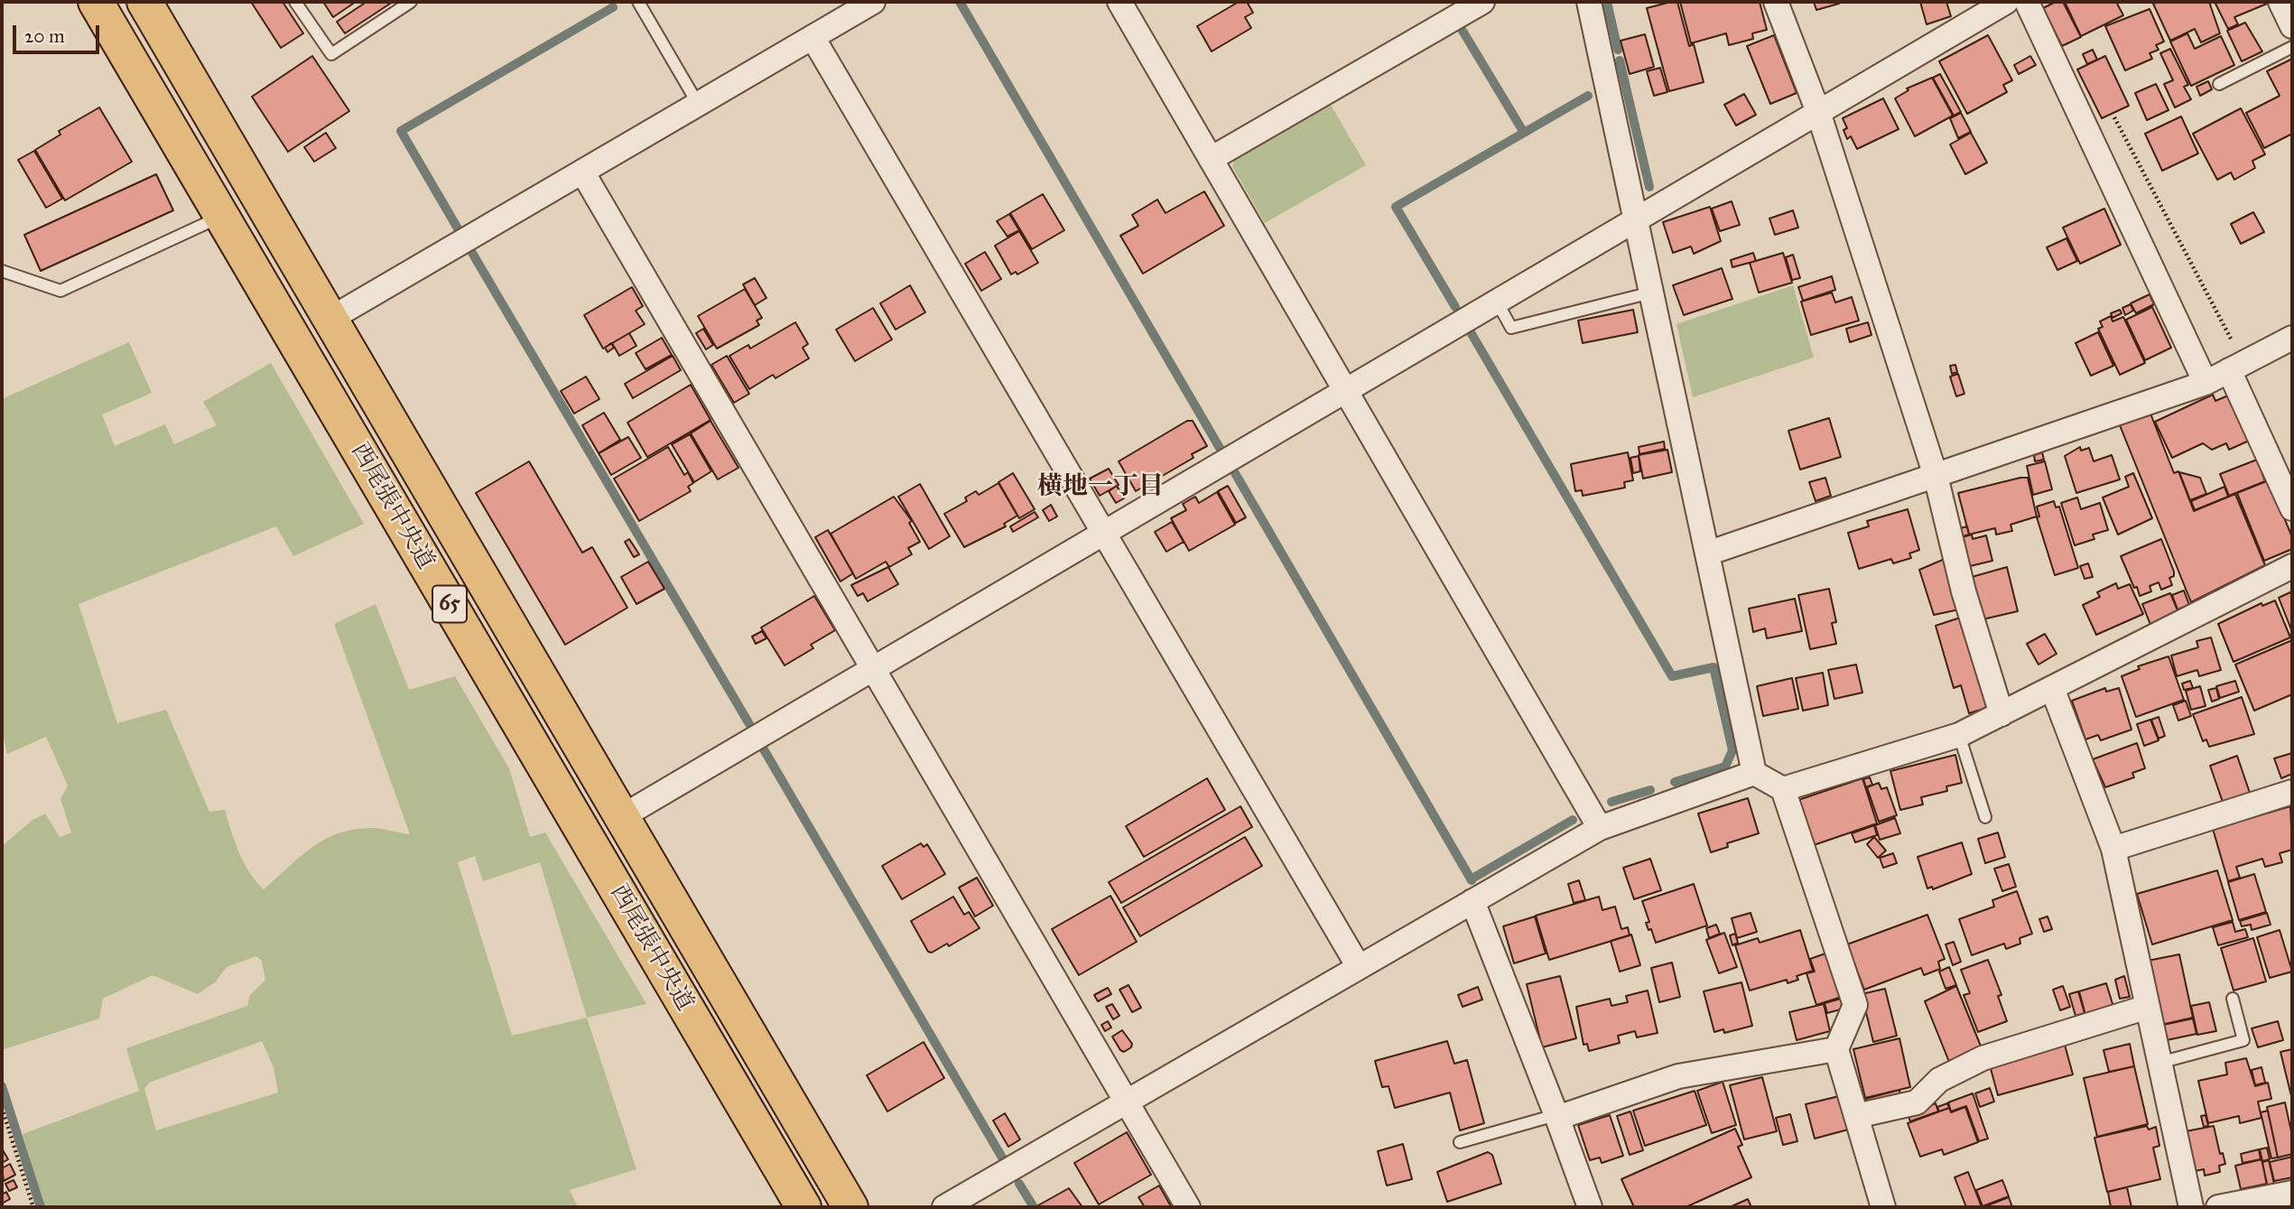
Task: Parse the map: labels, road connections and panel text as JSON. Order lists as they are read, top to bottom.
{
  "streets": {
    "main road": ["西尾張中央道", "65"]
  },
  "districts": ["横地一丁目"],
  "scale_bar": "20 m"
}
